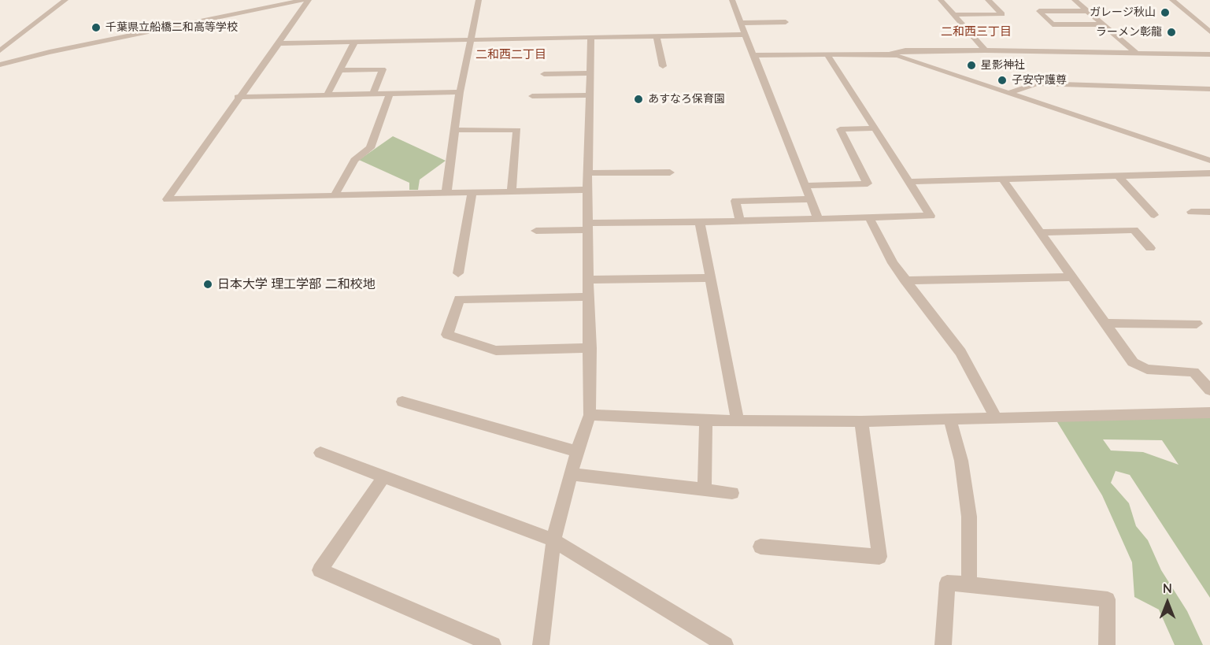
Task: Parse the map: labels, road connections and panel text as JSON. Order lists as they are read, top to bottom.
{
  "districts": ["二和西三丁目", "二和西二丁目"],
  "places": [
    "ガレージ秋山",
    "千葉県立船橋二和高等学校",
    "ラーメン彰龍",
    "星影神社",
    "子安守護尊",
    "あすなろ保育園",
    "日本大学 理工学部 二和校地"
  ],
  "north": "top"
}
